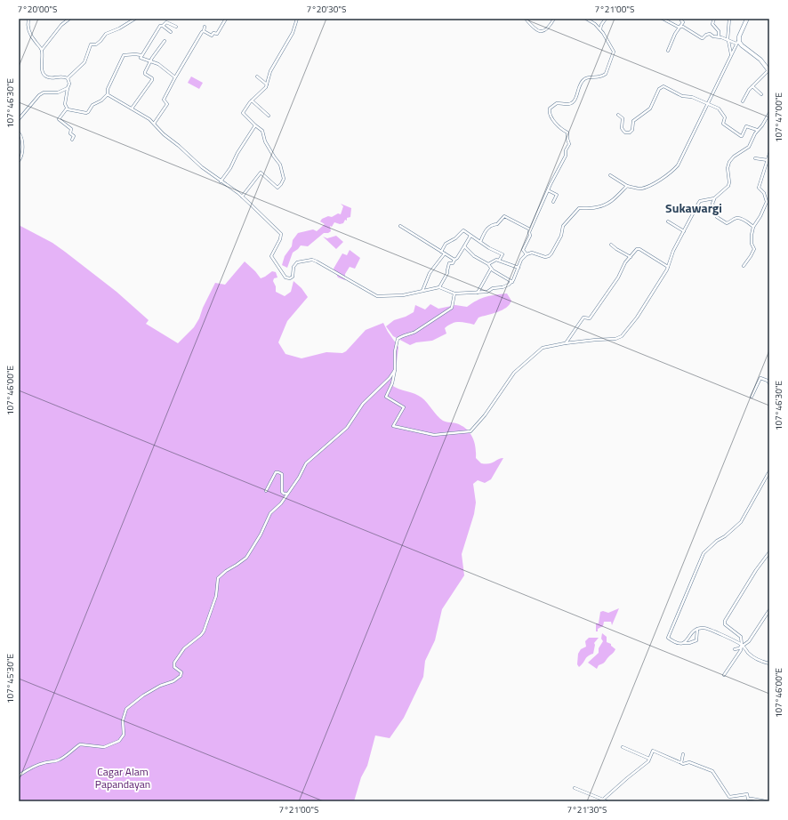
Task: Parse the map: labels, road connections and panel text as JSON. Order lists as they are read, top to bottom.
{
  "districts": ["Sukawargi"],
  "parks": ["Cagar Alam Papandayan"],
  "coordinates": [
    "7°20'00\"S",
    "7°20'30\"S",
    "7°21'00\"S",
    "107°46'30\"E",
    "107°47'00\"E",
    "107°46'00\"E",
    "107°45'30\"E",
    "7°21'30\"S"
  ]
}
